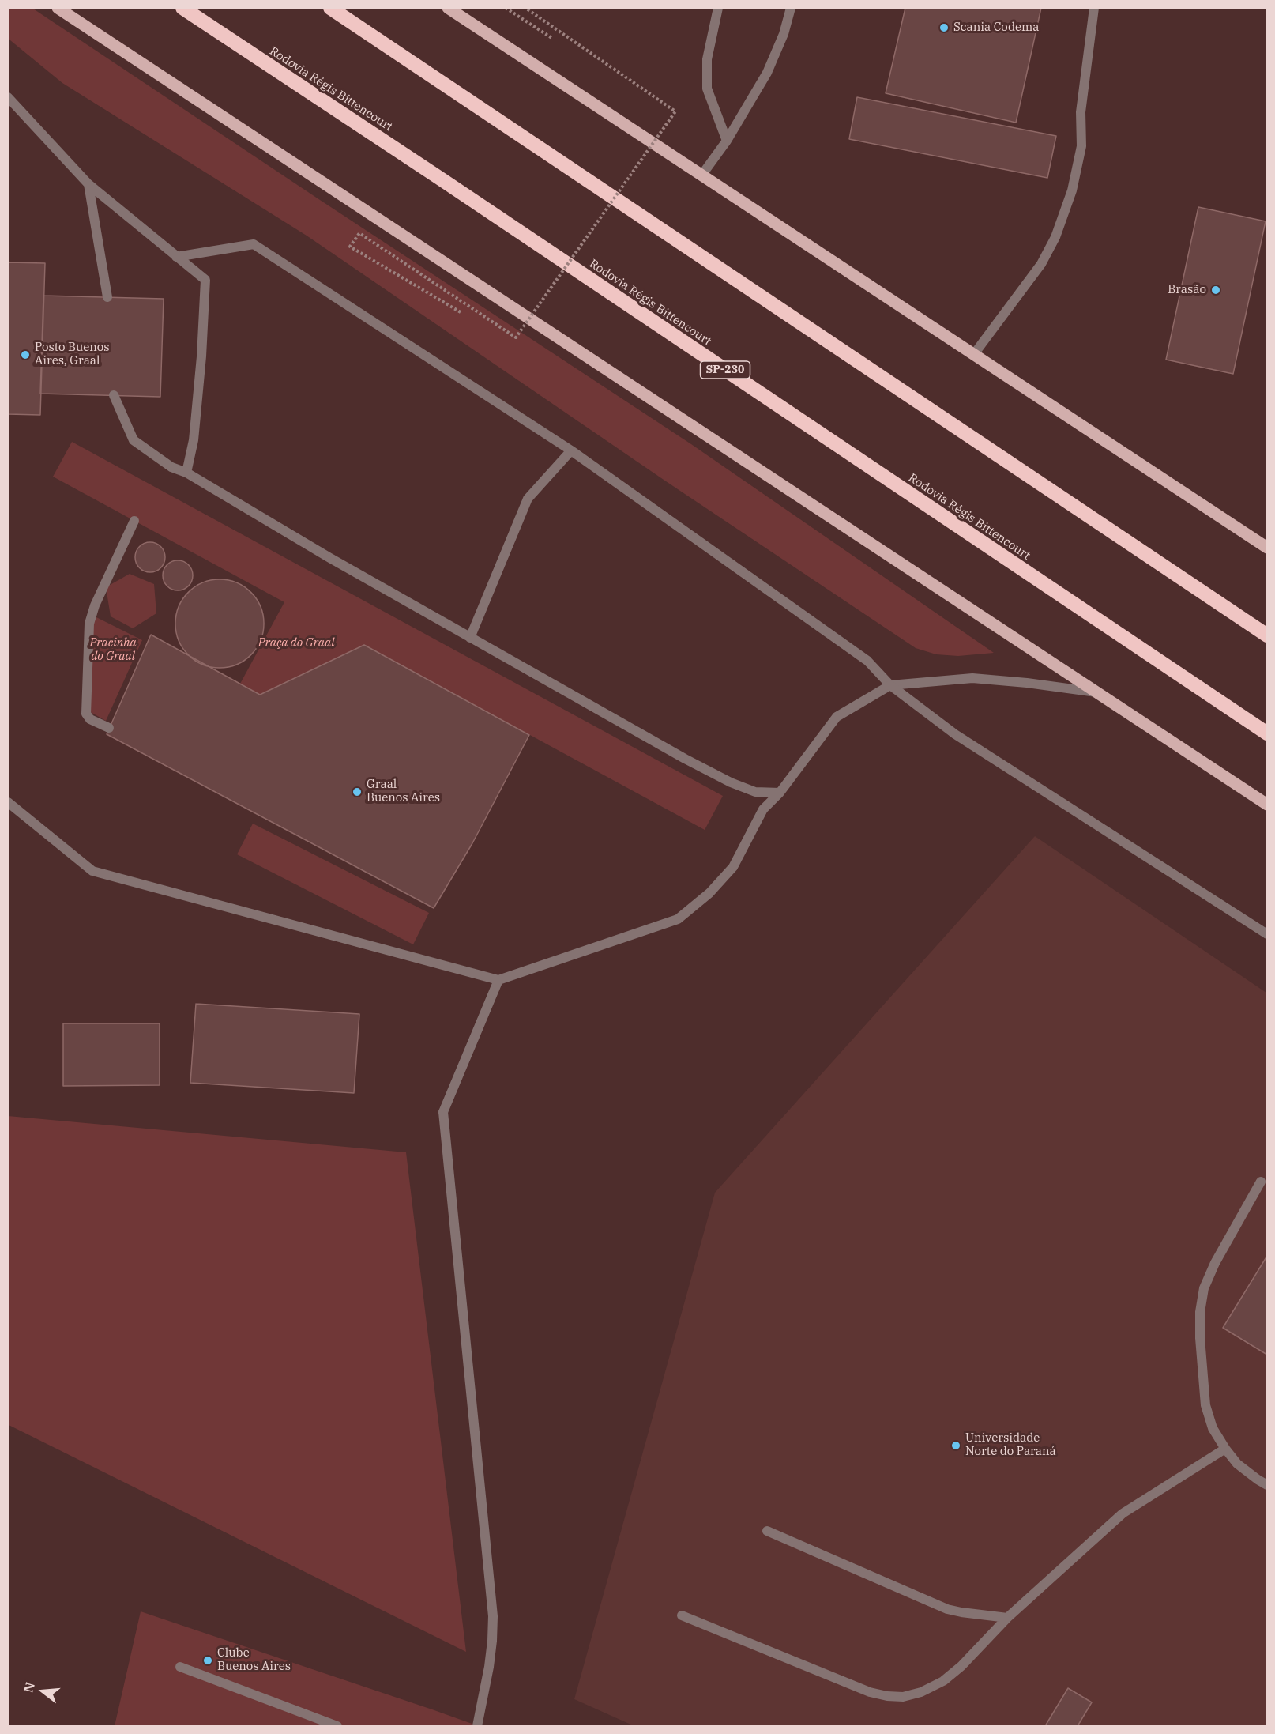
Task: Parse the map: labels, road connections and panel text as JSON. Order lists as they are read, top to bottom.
{
  "streets": {
    "highway": ["Rodovia Régis Bittencourt", "SP-230"]
  },
  "parks": ["Pracinha do Graal", "Praça do Graal"],
  "places": [
    "Scania Codema",
    "Brasão",
    "Posto Buenos Aires, Graal",
    "Graal Buenos Aires",
    "Universidade Norte do Paraná",
    "Clube Buenos Aires"
  ],
  "north": "left"
}
